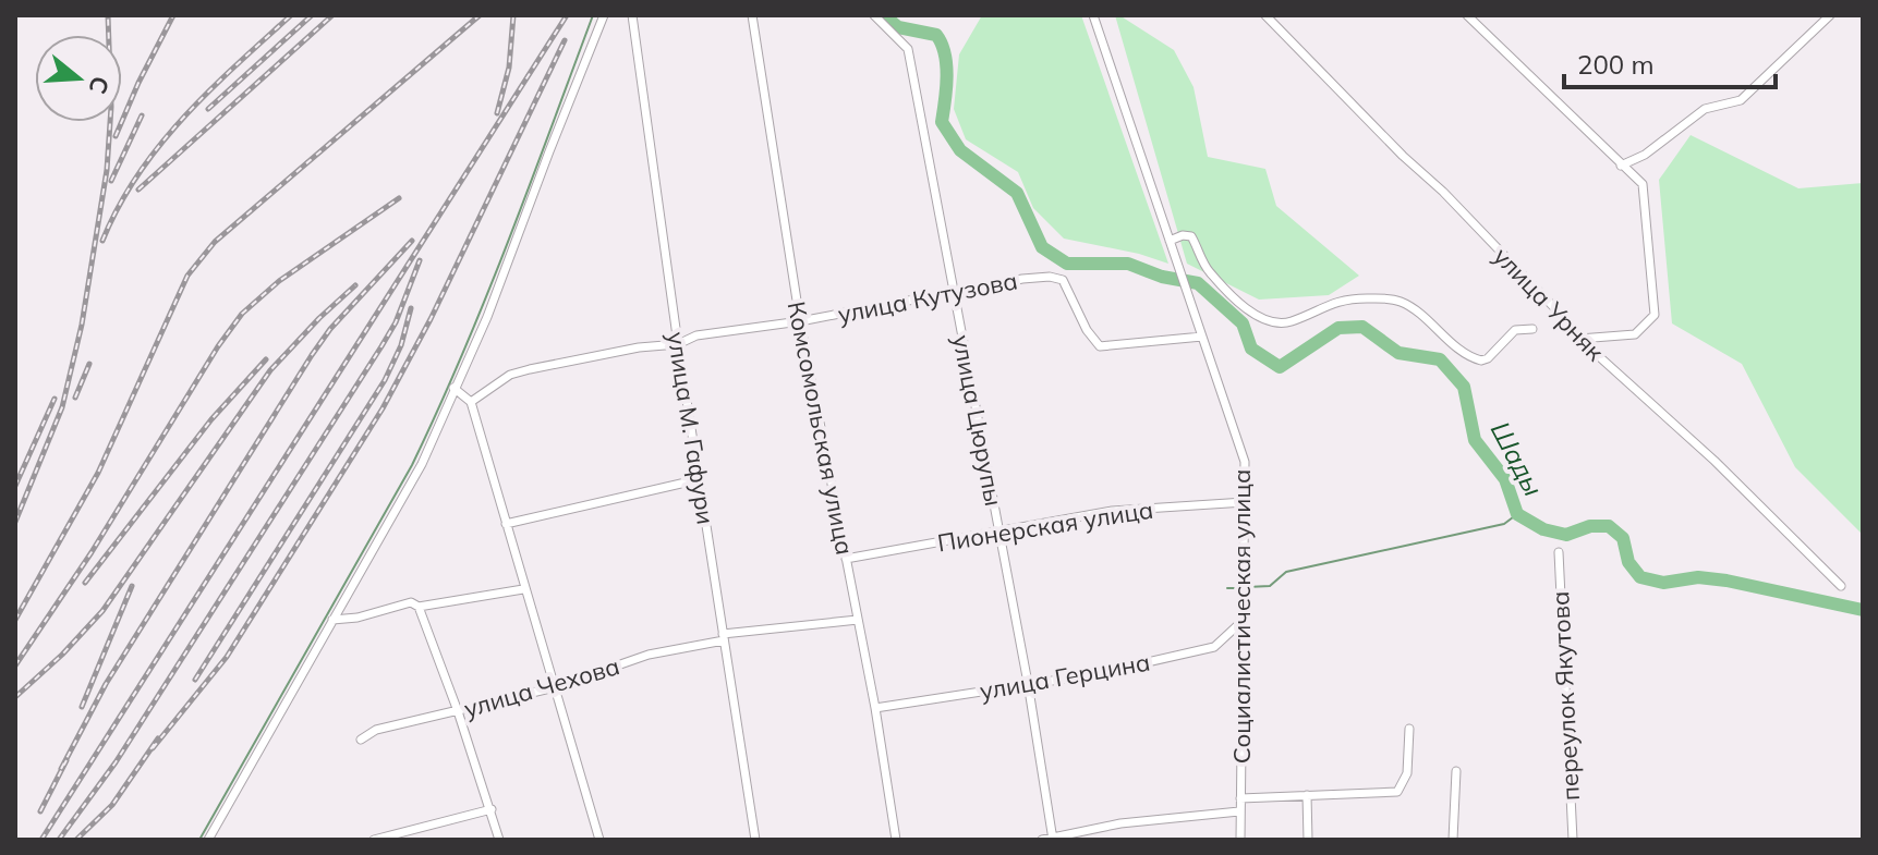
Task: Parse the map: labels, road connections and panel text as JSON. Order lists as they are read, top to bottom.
{
  "streets": {
    "street": [
      "улица Кутузова",
      "улица Урняк",
      "улица Цюрупы",
      "улица М. Гафури",
      "Комсомольская улица",
      "Пионерская улица",
      "Социалистическая улица",
      "улица Герцина",
      "улица Чехова",
      "переулок Якутова"
    ]
  },
  "crossings": [
    ["улица Кутузова", "улица Цюрупы"],
    ["улица Кутузова", "улица М. Гафури"],
    ["улица Кутузова", "Комсомольская улица"],
    ["улица Кутузова", "Социалистическая улица"],
    ["улица Цюрупы", "Пионерская улица"],
    ["улица Цюрупы", "улица Герцина"],
    ["улица М. Гафури", "улица Чехова"],
    ["Комсомольская улица", "Пионерская улица"],
    ["Комсомольская улица", "улица Герцина"],
    ["Комсомольская улица", "улица Чехова"],
    ["Пионерская улица", "Социалистическая улица"],
    ["Социалистическая улица", "улица Герцина"]
  ],
  "water": ["Шады"],
  "scale_bar": "200 m",
  "north": "right"
}
